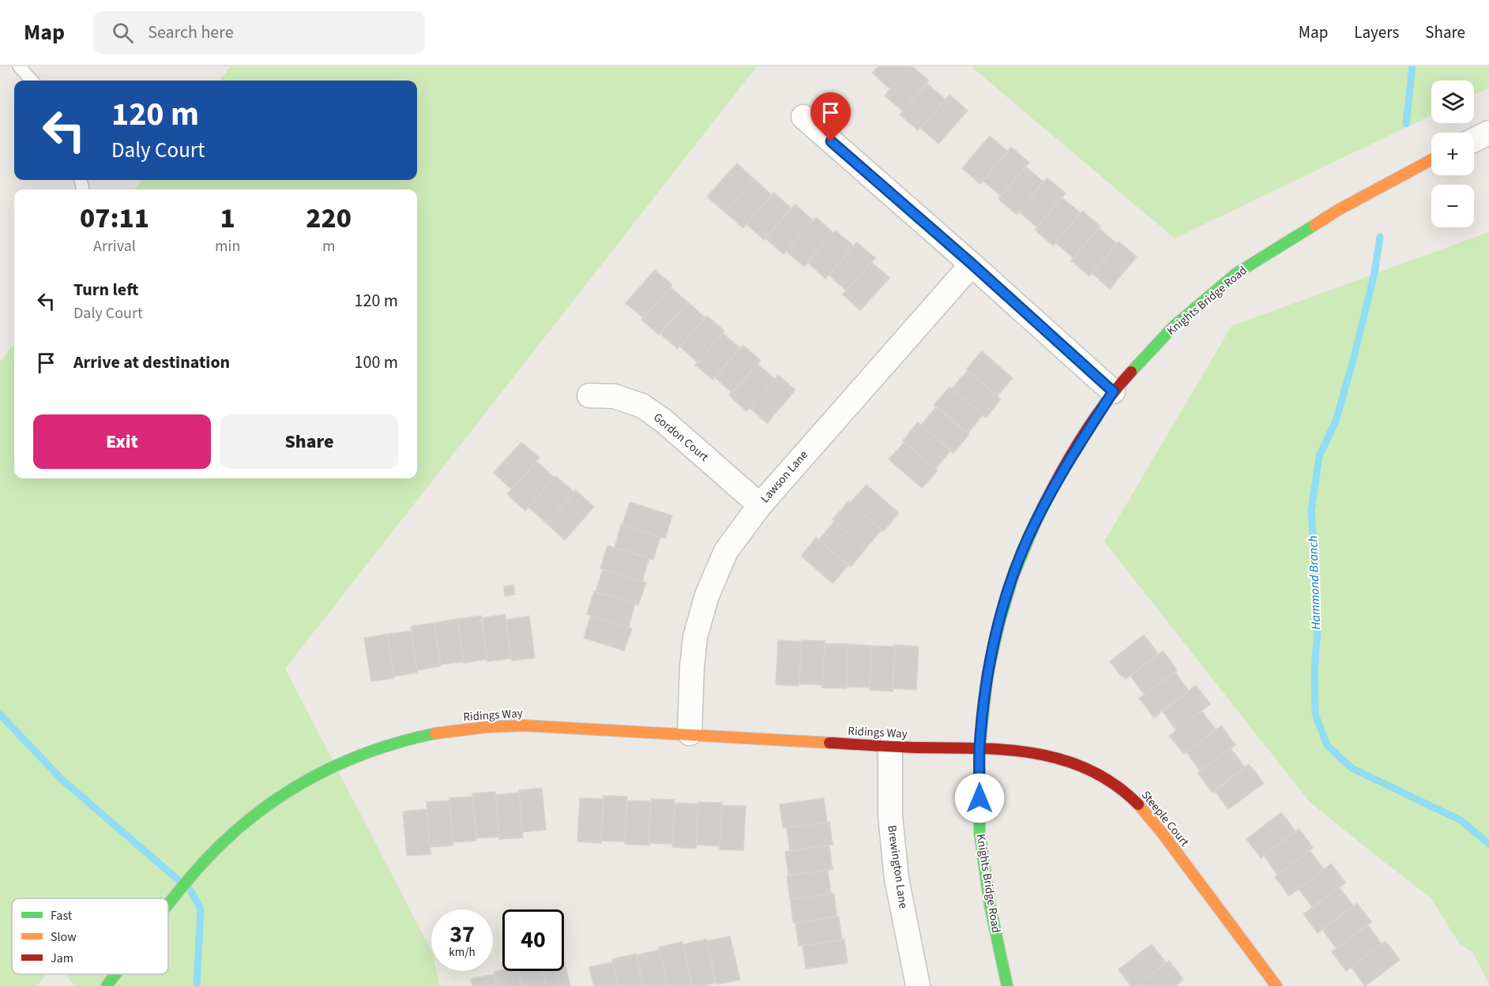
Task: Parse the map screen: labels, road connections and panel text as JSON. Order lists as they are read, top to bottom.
{
  "streets": {
    "street": [
      "Knights Bridge Road",
      "Gordon Court",
      "Lawson Lane",
      "Ridings Way",
      "Steeple Court",
      "Brewington Lane"
    ]
  },
  "crossings": [
    ["Knights Bridge Road", "Ridings Way"],
    ["Knights Bridge Road", "Steeple Court"],
    ["Gordon Court", "Lawson Lane"],
    ["Lawson Lane", "Ridings Way"],
    ["Ridings Way", "Steeple Court"],
    ["Ridings Way", "Brewington Lane"]
  ],
  "water": ["Hammond Branch"],
  "legend": ["Fast", "Slow", "Jam"],
  "page": {
    "header": "Map",
    "search": "Search here",
    "nav": ["Map", "Layers", "Share"],
    "map_buttons": ["+", "−"],
    "turn": ["120 m", "Daly Court"],
    "eta": [
      "07:11",
      "Arrival",
      "1",
      "min",
      "220",
      "m"
    ],
    "list": [
      {
        "name": "Turn left",
        "note": "Daly Court",
        "value": "120 m"
      },
      {
        "name": "Arrive at destination",
        "value": "100 m"
      }
    ],
    "buttons": ["Exit", "Share"],
    "speed": "37 km/h",
    "limit": "40"
  }
}
